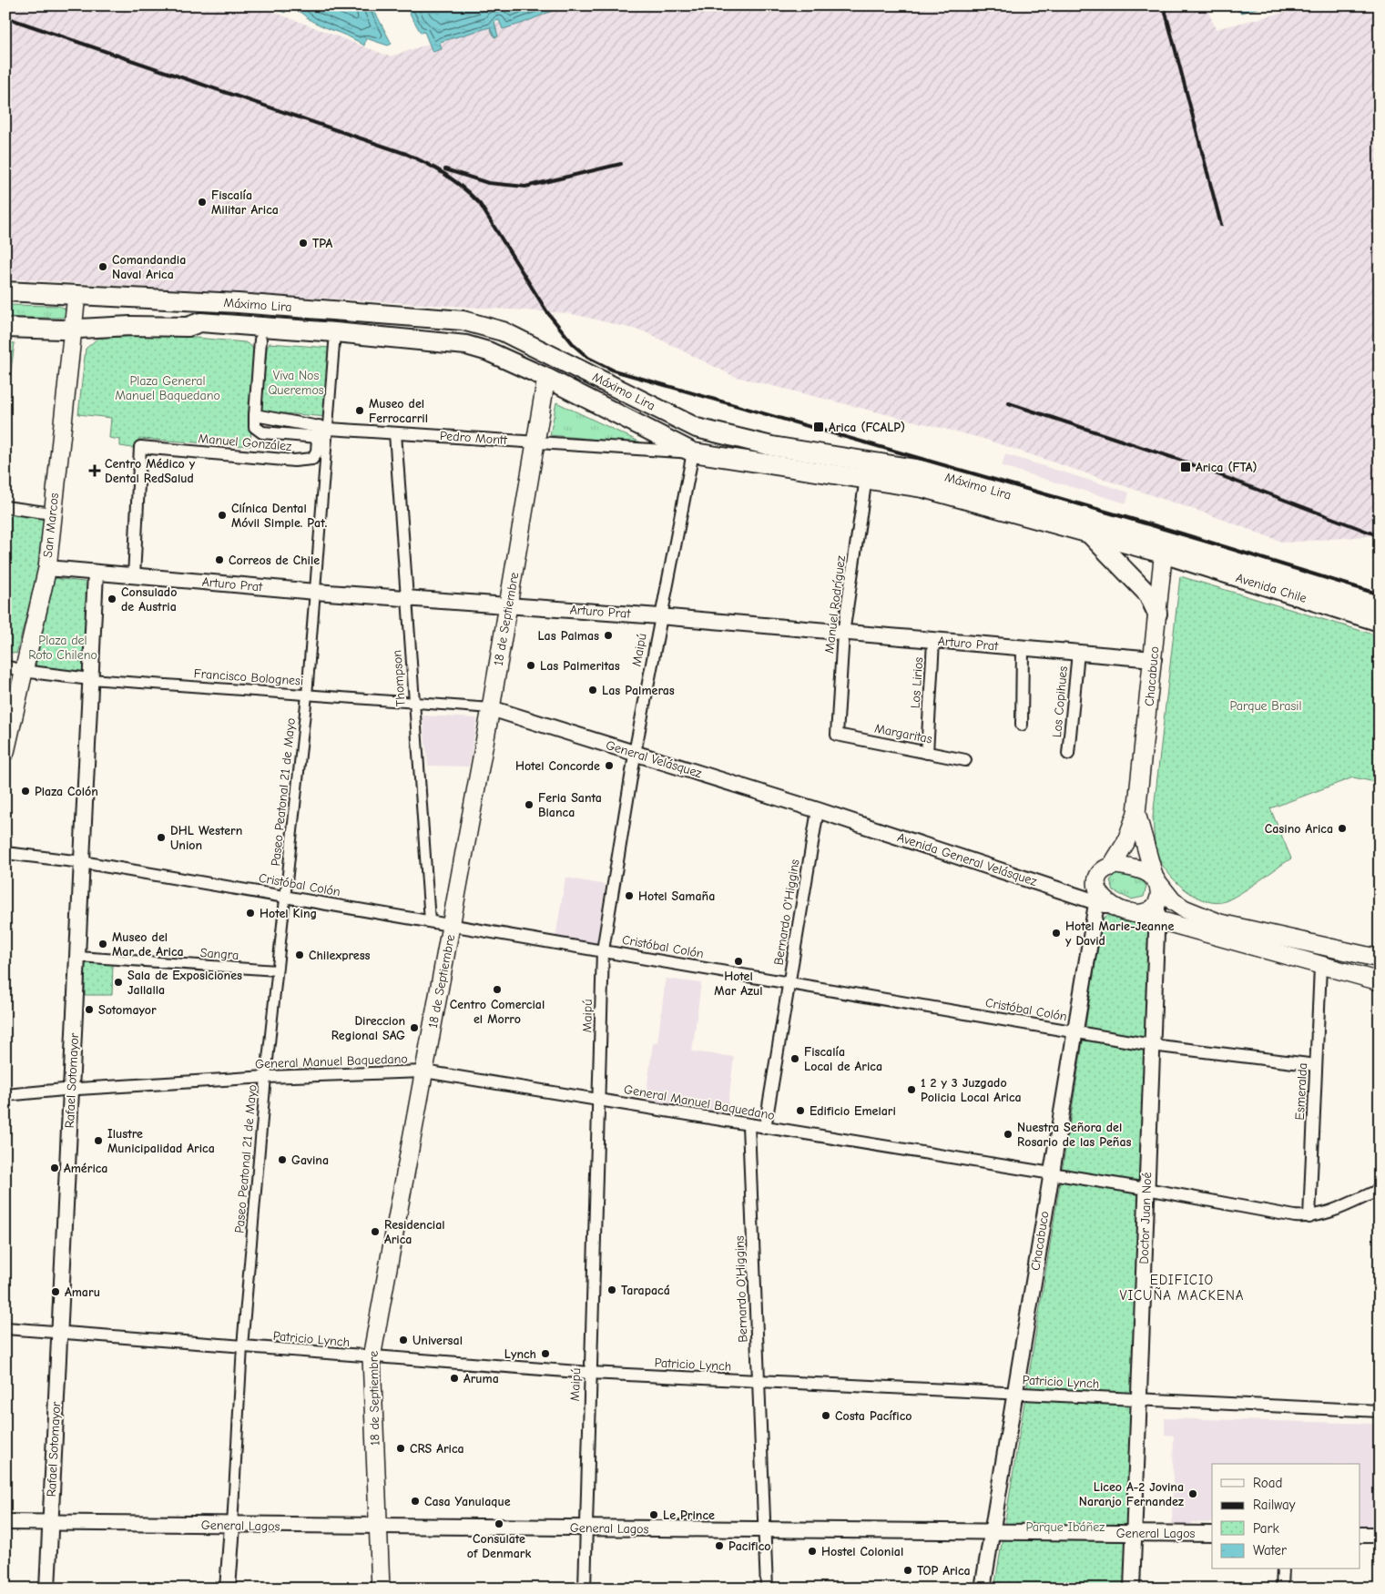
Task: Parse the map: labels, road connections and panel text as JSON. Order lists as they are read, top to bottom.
{
  "streets": {
    "main road": [
      "Máximo Lira",
      "San Marcos",
      "Avenida Chile",
      "18 de Septiembre",
      "Chacabuco"
    ],
    "street": [
      "Pedro Montt",
      "Manuel González",
      "Arturo Prat",
      "Manuel Rodríguez",
      "Maipú",
      "Francisco Bolognesi",
      "Thompson",
      "Los Lirios",
      "Los Copihues",
      "Margaritas",
      "General Velásquez",
      "Paseo Peatonal 21 de Mayo",
      "Avenida General Velásquez",
      "Cristóbal Colón",
      "Bernardo O'Higgins",
      "Sangra",
      "General Manuel Baquedano",
      "Rafael Sotomayor",
      "Esmeralda",
      "Doctor Juan Noé",
      "Patricio Lynch",
      "General Lagos"
    ]
  },
  "crossings": [
    ["Máximo Lira", "Pedro Montt"],
    ["Máximo Lira", "San Marcos"],
    ["Máximo Lira", "Avenida Chile"],
    ["Máximo Lira", "Manuel Rodríguez"],
    ["Máximo Lira", "18 de Septiembre"],
    ["Máximo Lira", "Maipú"],
    ["Máximo Lira", "Chacabuco"],
    ["Máximo Lira", "Paseo Peatonal 21 de Mayo"],
    ["Pedro Montt", "Manuel González"],
    ["Pedro Montt", "18 de Septiembre"],
    ["Pedro Montt", "Maipú"],
    ["Pedro Montt", "Thompson"],
    ["Pedro Montt", "Paseo Peatonal 21 de Mayo"],
    ["Manuel González", "Arturo Prat"],
    ["Manuel González", "Paseo Peatonal 21 de Mayo"],
    ["San Marcos", "Arturo Prat"],
    ["San Marcos", "Francisco Bolognesi"],
    ["Arturo Prat", "Manuel Rodríguez"],
    ["Arturo Prat", "18 de Septiembre"],
    ["Arturo Prat", "Maipú"],
    ["Arturo Prat", "Chacabuco"],
    ["Arturo Prat", "Thompson"],
    ["Arturo Prat", "Los Lirios"],
    ["Arturo Prat", "Los Copihues"],
    ["Arturo Prat", "Paseo Peatonal 21 de Mayo"],
    ["Arturo Prat", "Rafael Sotomayor"],
    ["Avenida Chile", "Chacabuco"],
    ["Manuel Rodríguez", "Margaritas"],
    ["18 de Septiembre", "Francisco Bolognesi"],
    ["18 de Septiembre", "General Velásquez"],
    ["18 de Septiembre", "Cristóbal Colón"],
    ["18 de Septiembre", "General Manuel Baquedano"],
    ["18 de Septiembre", "Patricio Lynch"],
    ["18 de Septiembre", "General Lagos"],
    ["Maipú", "General Velásquez"],
    ["Maipú", "Cristóbal Colón"],
    ["Maipú", "General Manuel Baquedano"],
    ["Maipú", "Patricio Lynch"],
    ["Maipú", "General Lagos"],
    ["Chacabuco", "Avenida General Velásquez"],
    ["Chacabuco", "Cristóbal Colón"],
    ["Chacabuco", "General Manuel Baquedano"],
    ["Chacabuco", "Doctor Juan Noé"],
    ["Chacabuco", "Patricio Lynch"],
    ["Chacabuco", "General Lagos"],
    ["Francisco Bolognesi", "Thompson"],
    ["Francisco Bolognesi", "General Velásquez"],
    ["Francisco Bolognesi", "Paseo Peatonal 21 de Mayo"],
    ["Francisco Bolognesi", "Rafael Sotomayor"],
    ["Thompson", "Cristóbal Colón"],
    ["Los Lirios", "Margaritas"],
    ["General Velásquez", "Avenida General Velásquez"],
    ["General Velásquez", "Bernardo O'Higgins"],
    ["Paseo Peatonal 21 de Mayo", "Cristóbal Colón"],
    ["Paseo Peatonal 21 de Mayo", "Sangra"],
    ["Paseo Peatonal 21 de Mayo", "General Manuel Baquedano"],
    ["Paseo Peatonal 21 de Mayo", "Patricio Lynch"],
    ["Paseo Peatonal 21 de Mayo", "General Lagos"],
    ["Avenida General Velásquez", "Bernardo O'Higgins"],
    ["Avenida General Velásquez", "Doctor Juan Noé"],
    ["Cristóbal Colón", "Bernardo O'Higgins"],
    ["Cristóbal Colón", "Rafael Sotomayor"],
    ["Cristóbal Colón", "Esmeralda"],
    ["Cristóbal Colón", "Doctor Juan Noé"],
    ["Bernardo O'Higgins", "General Manuel Baquedano"],
    ["Bernardo O'Higgins", "Patricio Lynch"],
    ["Bernardo O'Higgins", "General Lagos"],
    ["Sangra", "Rafael Sotomayor"],
    ["General Manuel Baquedano", "Rafael Sotomayor"],
    ["General Manuel Baquedano", "Esmeralda"],
    ["General Manuel Baquedano", "Doctor Juan Noé"],
    ["Rafael Sotomayor", "Patricio Lynch"],
    ["Rafael Sotomayor", "General Lagos"],
    ["Doctor Juan Noé", "Patricio Lynch"],
    ["Doctor Juan Noé", "General Lagos"]
  ],
  "districts": ["EDIFICIO VICUÑA MACKENA"],
  "parks": [
    "Viva Nos Queremos",
    "Plaza General Manuel Baquedano",
    "Plaza del Roto Chileno",
    "Parque Brasil",
    "Parque Ibáñez"
  ],
  "places": {
    "other": [
      "Fiscalía Militar Arica",
      "TPA",
      "Comandandia Naval Arica",
      "Museo del Ferrocarril",
      "Clínica Dental Móvil Simple. Pat.",
      "Correos de Chile",
      "Consulado de Austria",
      "Las Palmas",
      "Las Palmeritas",
      "Las Palmeras",
      "Hotel Concorde",
      "Plaza Colón",
      "Feria Santa Blanca",
      "Casino Arica",
      "DHL Western Union",
      "Hotel Samaña",
      "Hotel King",
      "Hotel Marie-Jeanne y David",
      "Museo del Mar de Arica",
      "Chilexpress",
      "Hotel Mar Azul",
      "Sala de Exposiciones Jallalla",
      "Centro Comercial el Morro",
      "Sotomayor",
      "Direccion Regional SAG",
      "Fiscalía Local de Arica",
      "1 2 y 3 Juzgado Policia Local Arica",
      "Edificio Emelari",
      "Nuestra Señora del Rosario de las Peñas",
      "Ilustre Municipalidad Arica",
      "Gavina",
      "América",
      "Residencial Arica",
      "Tarapacá",
      "Amaru",
      "Universal",
      "Lynch",
      "Aruma",
      "Costa Pacífico",
      "CRS Arica",
      "Liceo A-2 Jovina Naranjo Fernandez",
      "Casa Yanulaque",
      "Le Prince",
      "Consulate of Denmark",
      "Pacifico",
      "Hostel Colonial",
      "TOP Arica"
    ],
    "transit": ["Arica (FCALP)", "Arica (FTA)"],
    "health": ["Centro Médico y Dental RedSalud"]
  },
  "legend": [
    "Road",
    "Railway",
    "Park",
    "Water"
  ]
}
